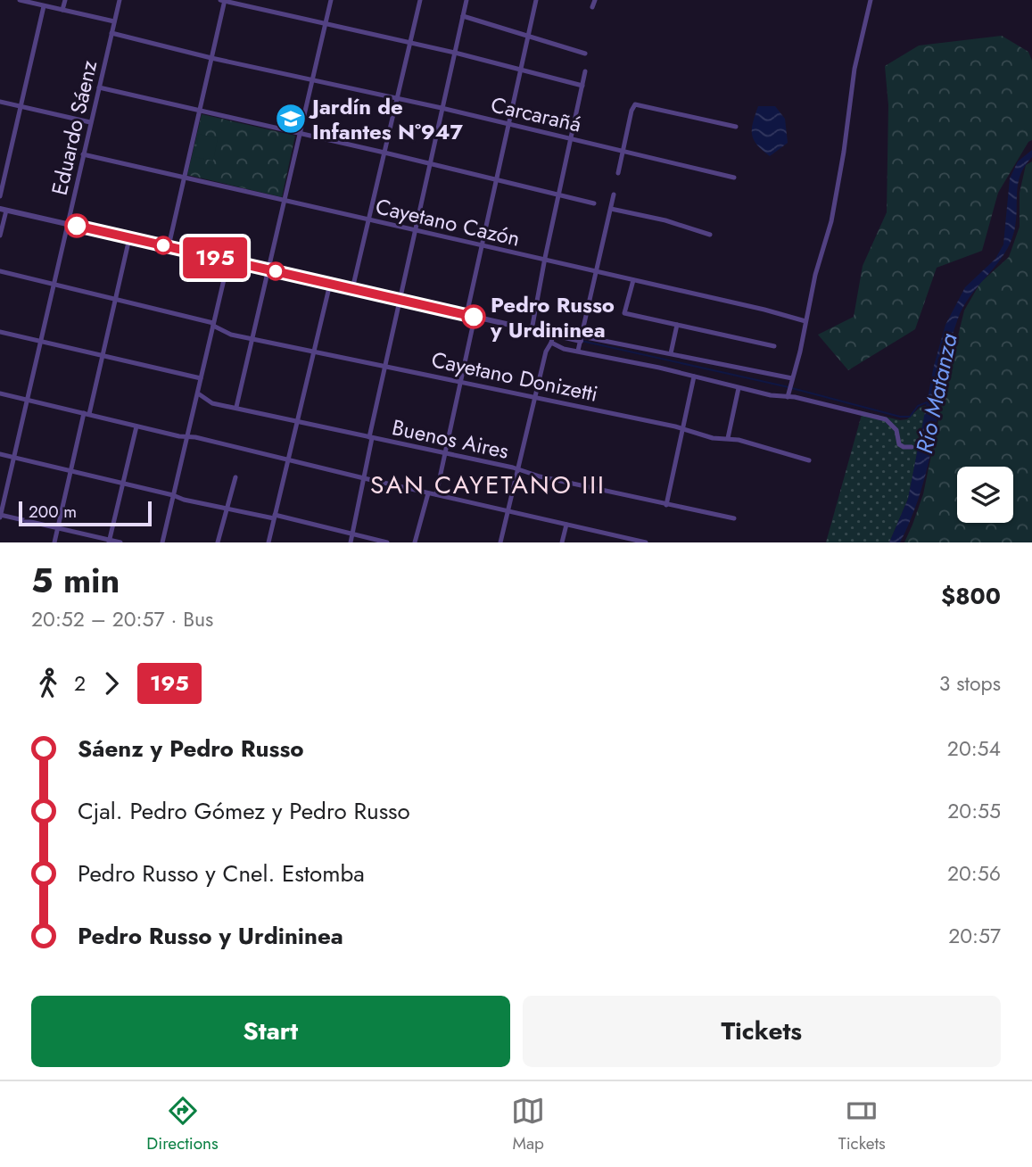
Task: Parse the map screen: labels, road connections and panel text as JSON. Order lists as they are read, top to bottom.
{
  "streets": {
    "street": [
      "Carcarañá",
      "Eduardo Sáenz",
      "Cayetano Cazón",
      "Cayetano Donizetti",
      "Buenos Aires"
    ]
  },
  "crossings": [
    ["Carcarañá", "Eduardo Sáenz"],
    ["Eduardo Sáenz", "Cayetano Cazón"],
    ["Eduardo Sáenz", "Cayetano Donizetti"]
  ],
  "districts": ["SAN CAYETANO III"],
  "water": ["Río Matanza"],
  "places": {
    "school or university": ["Jardín de Infantes Nº947"],
    "other": ["Pedro Russo y Urdininea"]
  },
  "lines": ["bus line 195"],
  "scale_bar": "200 m",
  "page": {
    "on_map": "195",
    "scale": "200 m",
    "heading": ["5 min", "20:52 – 20:57 · Bus", "$800"],
    "legs": ["2", "195", "3 stops"],
    "list": [
      {
        "name": "Sáenz y Pedro Russo",
        "value": "20:54"
      },
      {
        "name": "Cjal. Pedro Gómez y Pedro Russo",
        "value": "20:55"
      },
      {
        "name": "Pedro Russo y Cnel. Estomba",
        "value": "20:56"
      },
      {
        "name": "Pedro Russo y Urdininea",
        "value": "20:57"
      }
    ],
    "buttons": ["Start", "Tickets"],
    "tabs": ["Directions", "Map", "Tickets"]
  }
}
